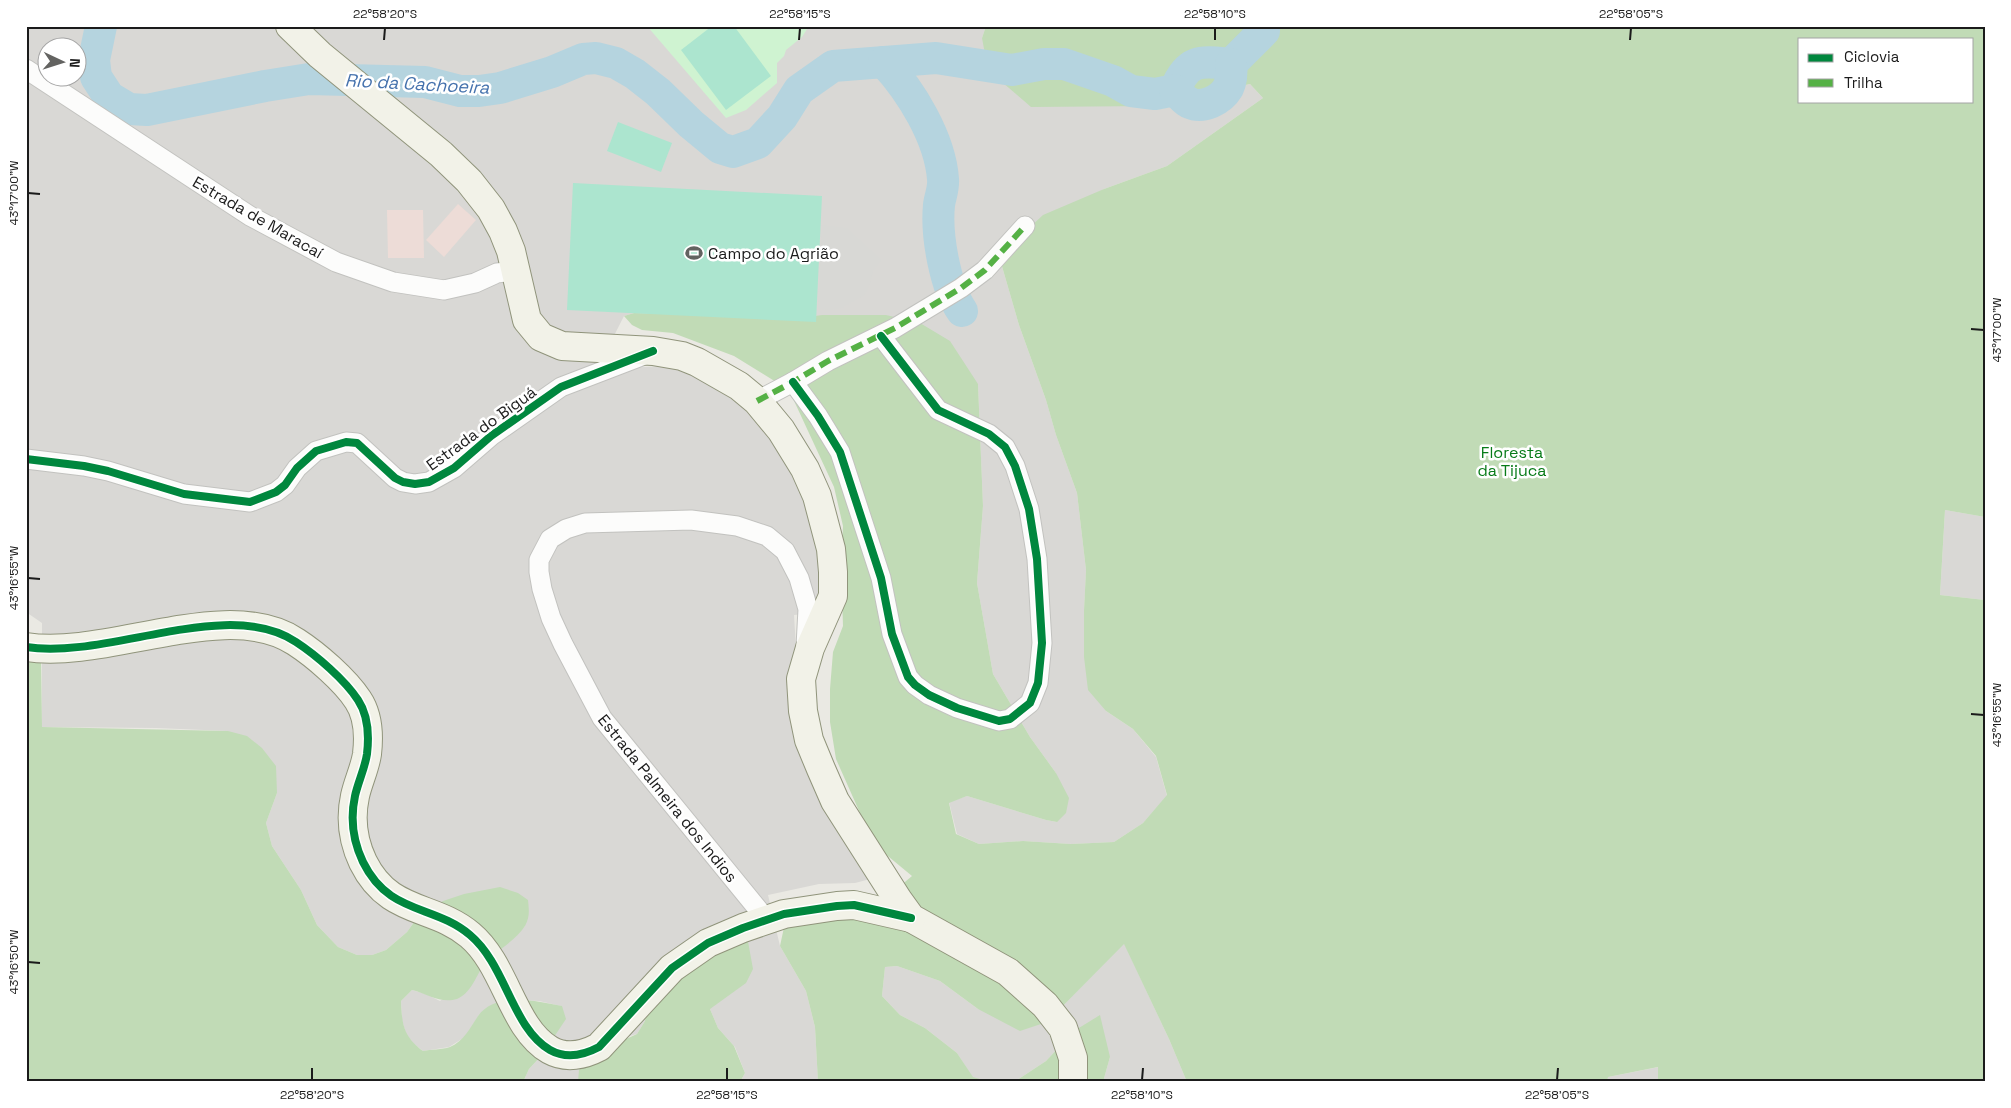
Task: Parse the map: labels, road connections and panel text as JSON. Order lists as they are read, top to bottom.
{
  "streets": {
    "street": ["Estrada de Maracaí", "Estrada do Biguá", "Estrada Palmeira dos Indios"]
  },
  "water": ["Rio da Cachoeira"],
  "parks": ["Floresta da Tijuca"],
  "places": {
    "sports": ["Campo do Agrião"]
  },
  "legend": ["Ciclovia", "Trilha"],
  "north": "right",
  "coordinates": [
    "22°58'20\"S",
    "22°58'15\"S",
    "22°58'10\"S",
    "22°58'05\"S",
    "43°17'00\"W",
    "43°16'55\"W",
    "43°16'50\"W"
  ]
}
